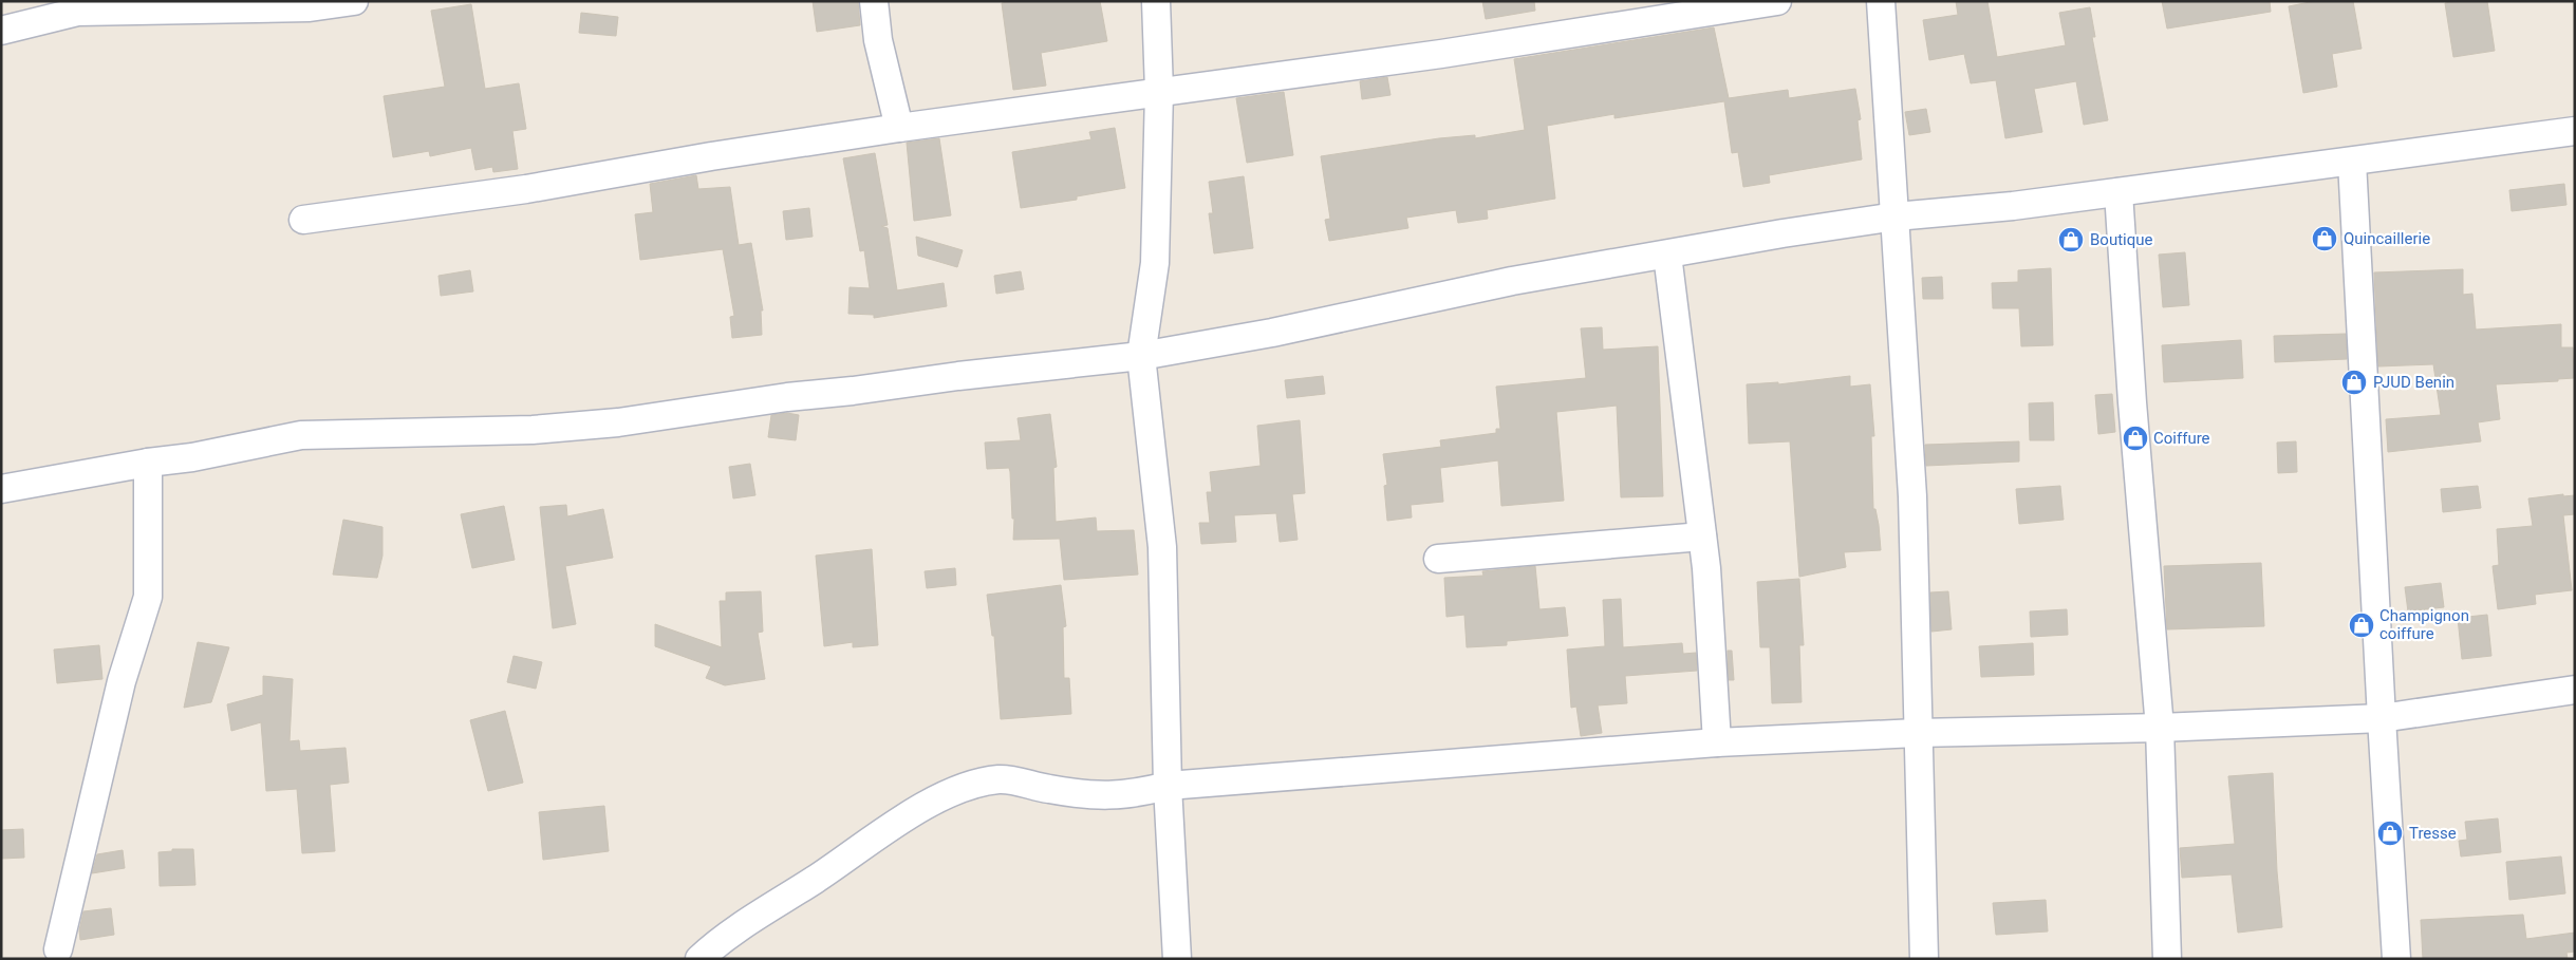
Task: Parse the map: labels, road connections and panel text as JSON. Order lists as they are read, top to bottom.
{
  "places": {
    "shop": [
      "Quincaillerie",
      "Boutique",
      "PJUD Benin",
      "Coiffure",
      "Champignon coiffure",
      "Tresse"
    ]
  }
}
